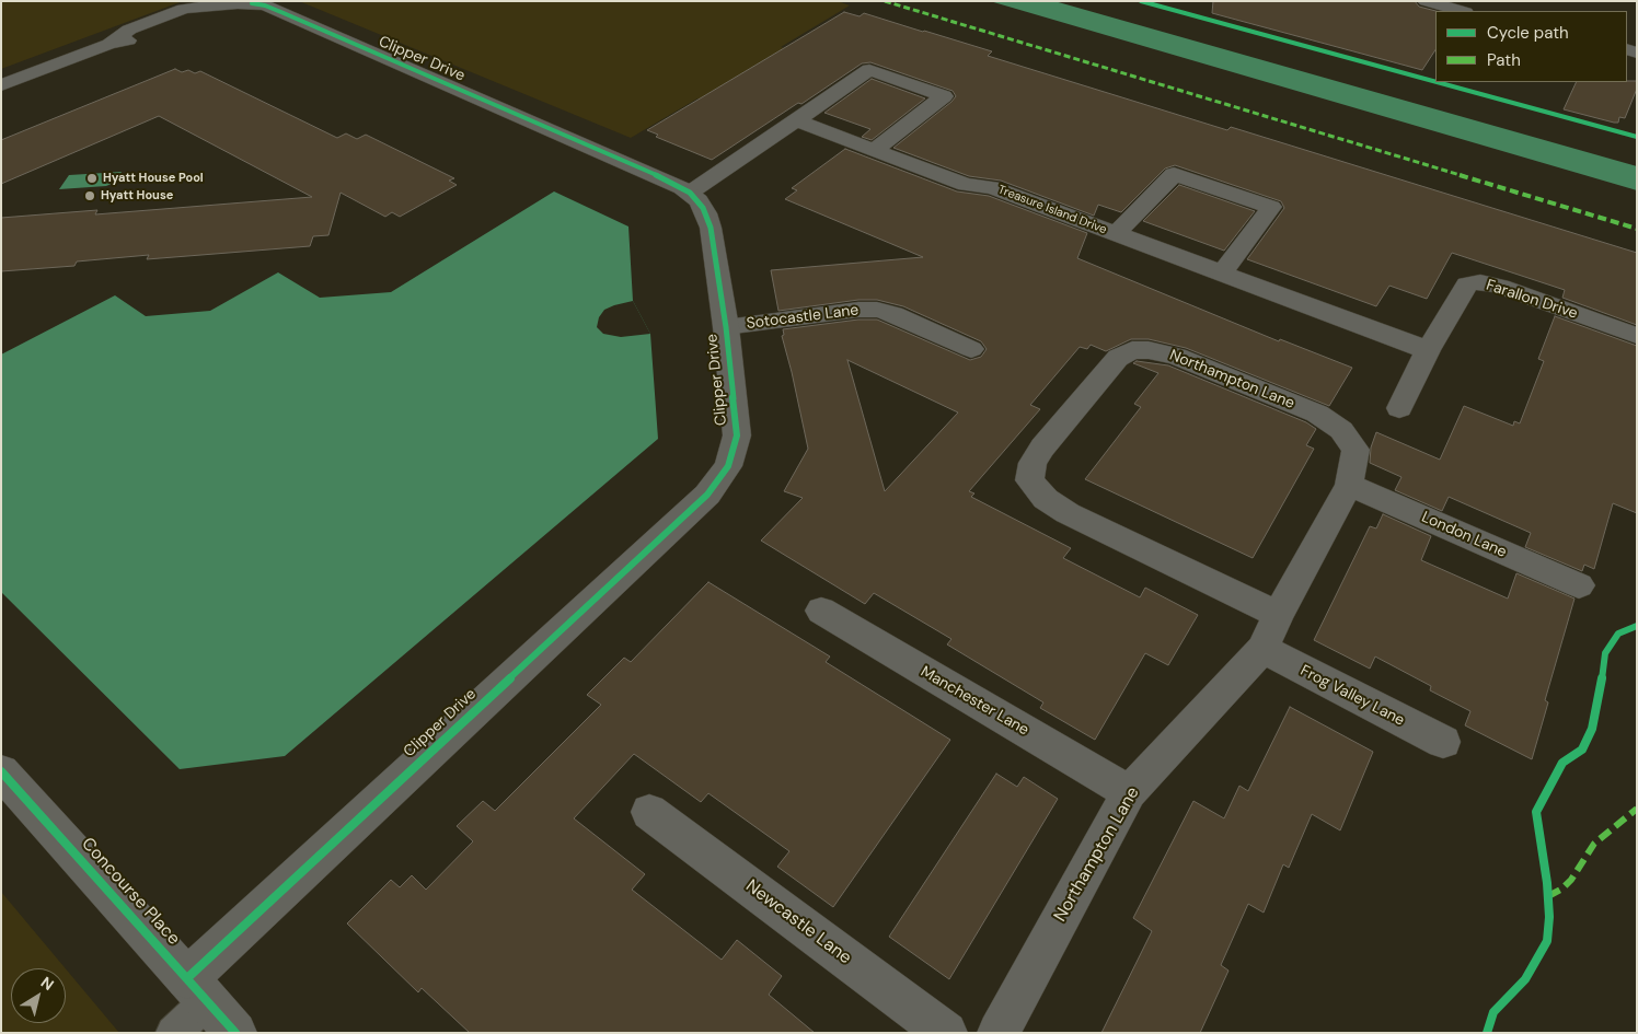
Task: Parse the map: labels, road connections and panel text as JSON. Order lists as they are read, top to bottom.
{
  "streets": {
    "street": [
      "Clipper Drive",
      "Treasure Island Drive",
      "Farallon Drive",
      "Sotocastle Lane",
      "Northampton Lane",
      "London Lane",
      "Frog Valley Lane",
      "Manchester Lane",
      "Concourse Place",
      "Newcastle Lane"
    ]
  },
  "crossings": [
    ["Clipper Drive", "Sotocastle Lane"],
    ["Clipper Drive", "Concourse Place"],
    ["Treasure Island Drive", "Farallon Drive"],
    ["Northampton Lane", "London Lane"],
    ["Northampton Lane", "Frog Valley Lane"],
    ["Northampton Lane", "Manchester Lane"]
  ],
  "places": ["Hyatt House Pool", "Hyatt House"],
  "legend": ["Cycle path", "Path"],
  "north": "top right"
}
